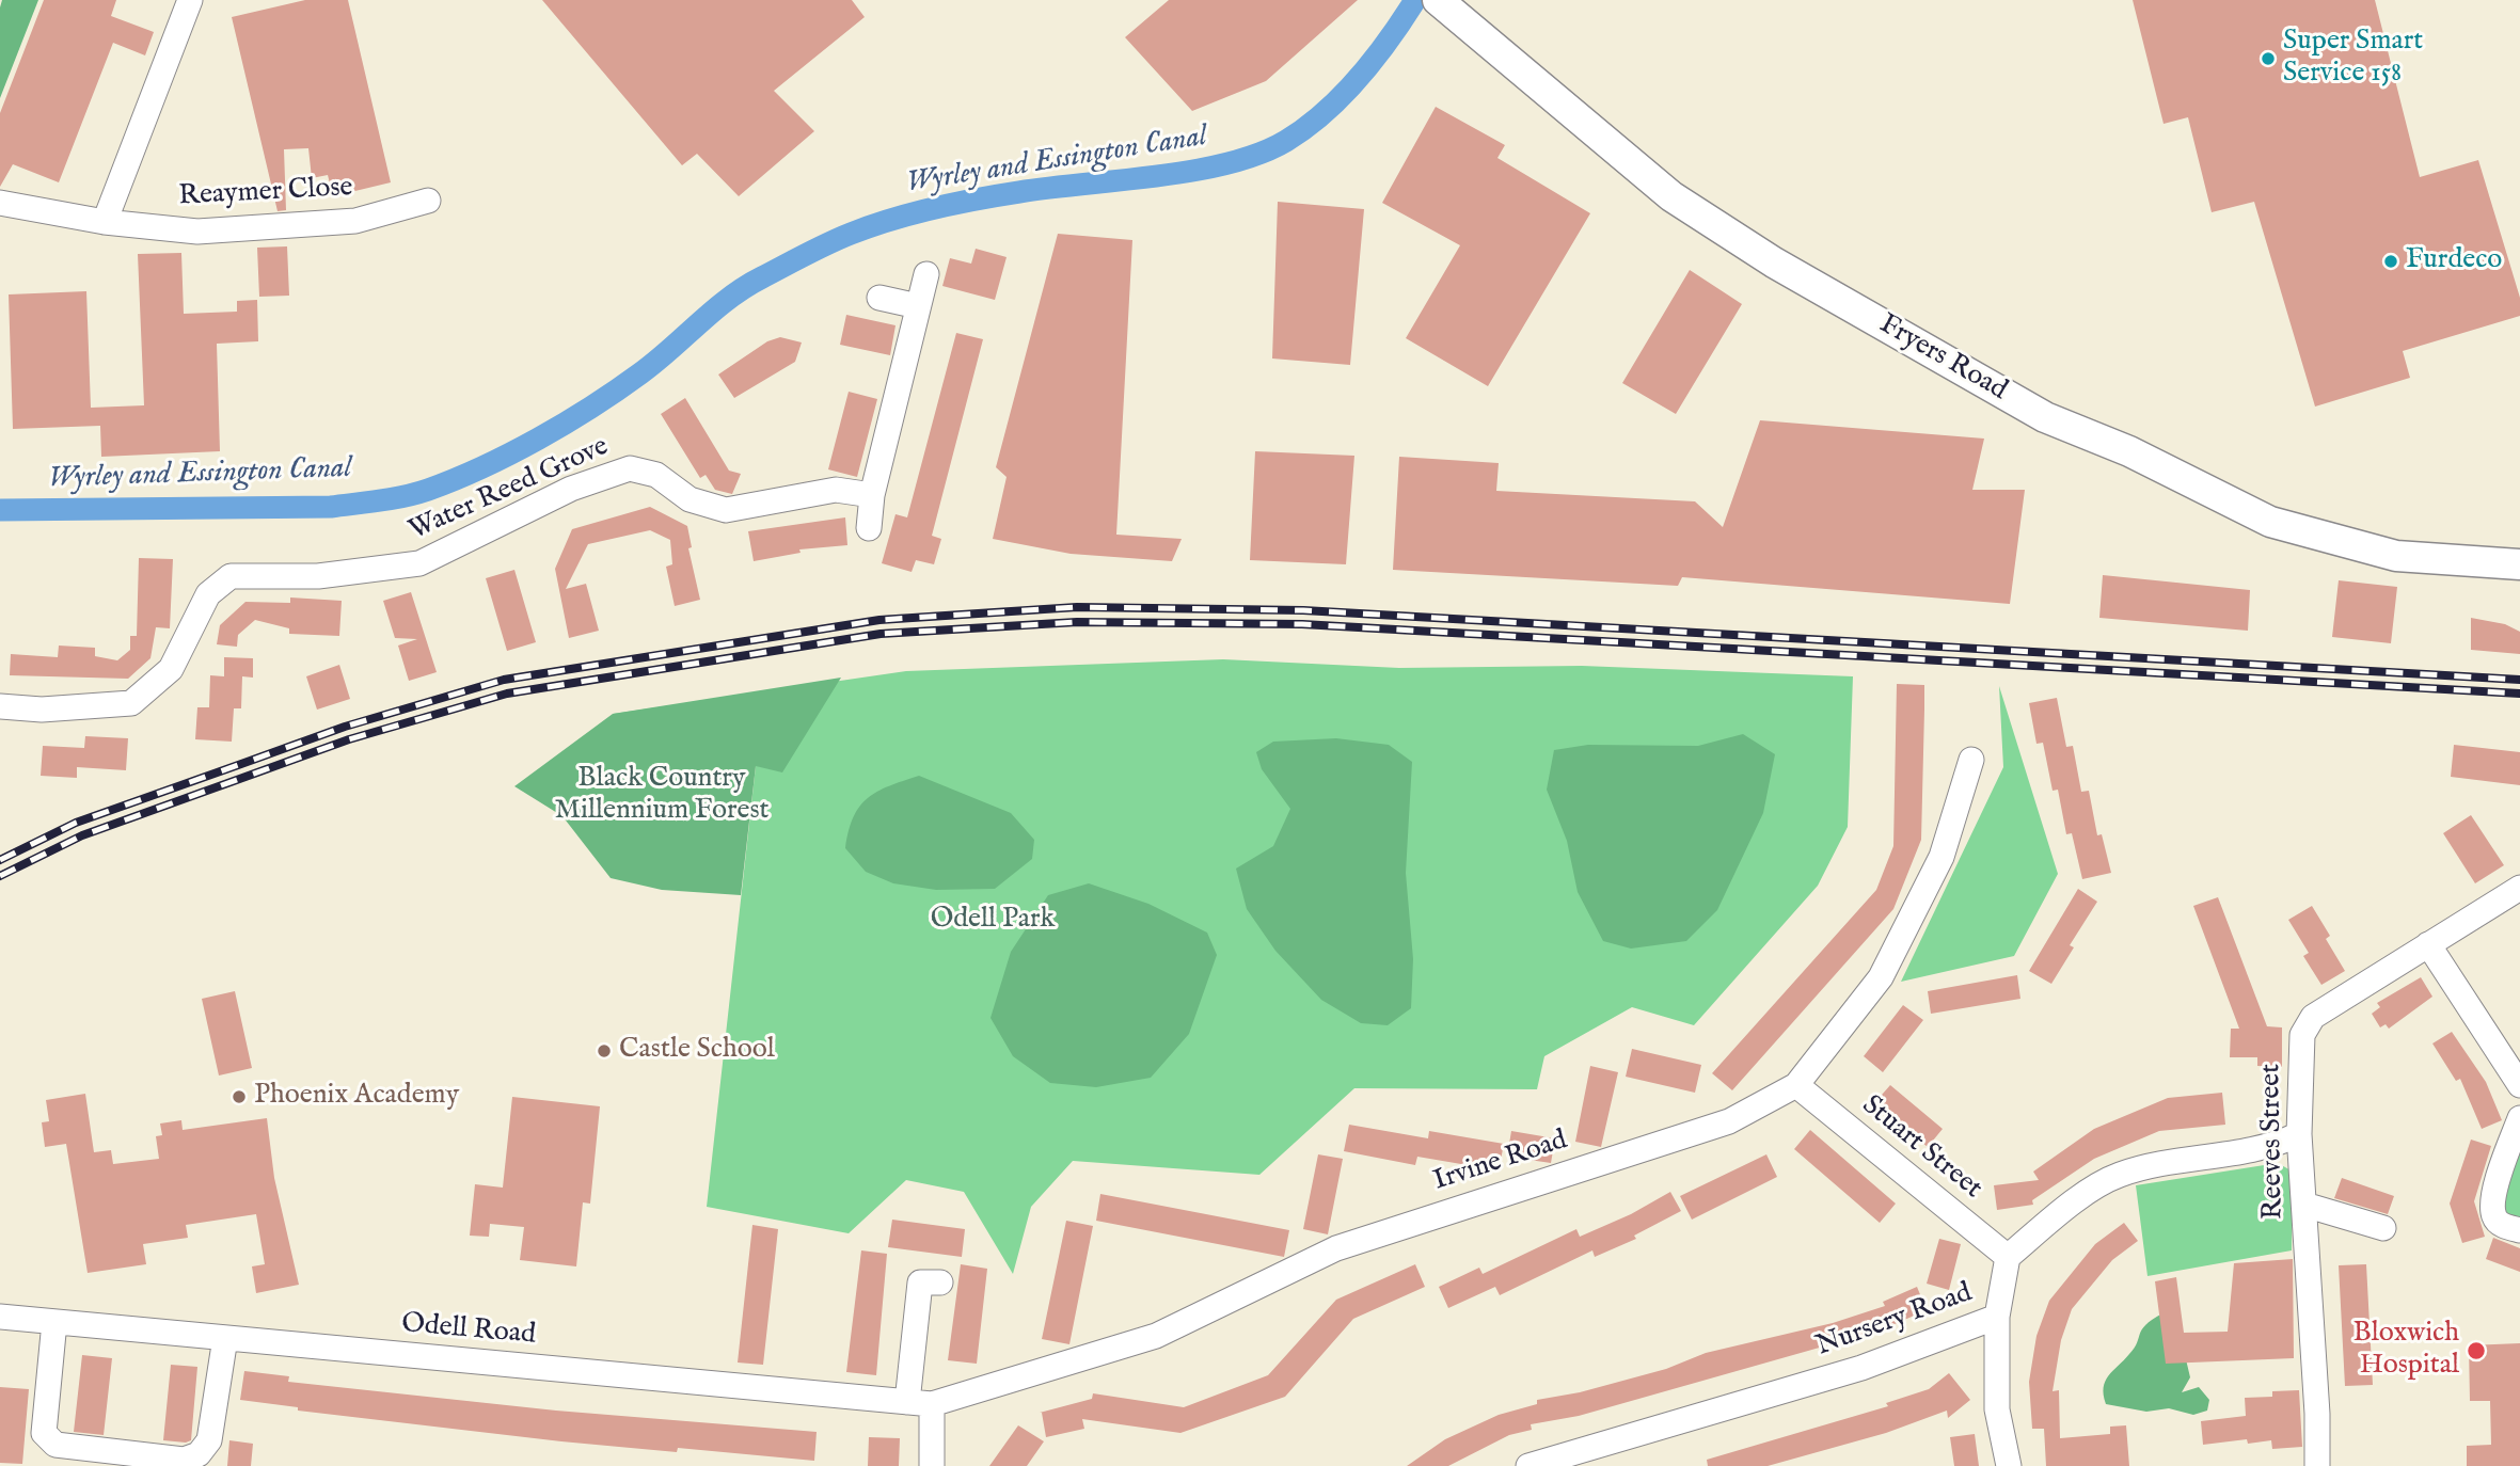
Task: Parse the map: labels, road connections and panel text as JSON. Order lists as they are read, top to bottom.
{
  "streets": {
    "street": [
      "Reaymer Close",
      "Fryers Road",
      "Water Reed Grove",
      "Reeves Street",
      "Stuart Street",
      "Irvine Road",
      "Nursery Road",
      "Odell Road"
    ]
  },
  "crossings": [
    ["Stuart Street", "Irvine Road"],
    ["Stuart Street", "Nursery Road"],
    ["Irvine Road", "Odell Road"]
  ],
  "water": ["Wyrley and Essington Canal"],
  "parks": ["Black Country Millennium Forest", "Odell Park"],
  "places": [
    "Super Smart Service 158",
    "Furdeco",
    "Castle School",
    "Phoenix Academy",
    "Bloxwich Hospital"
  ]
}
